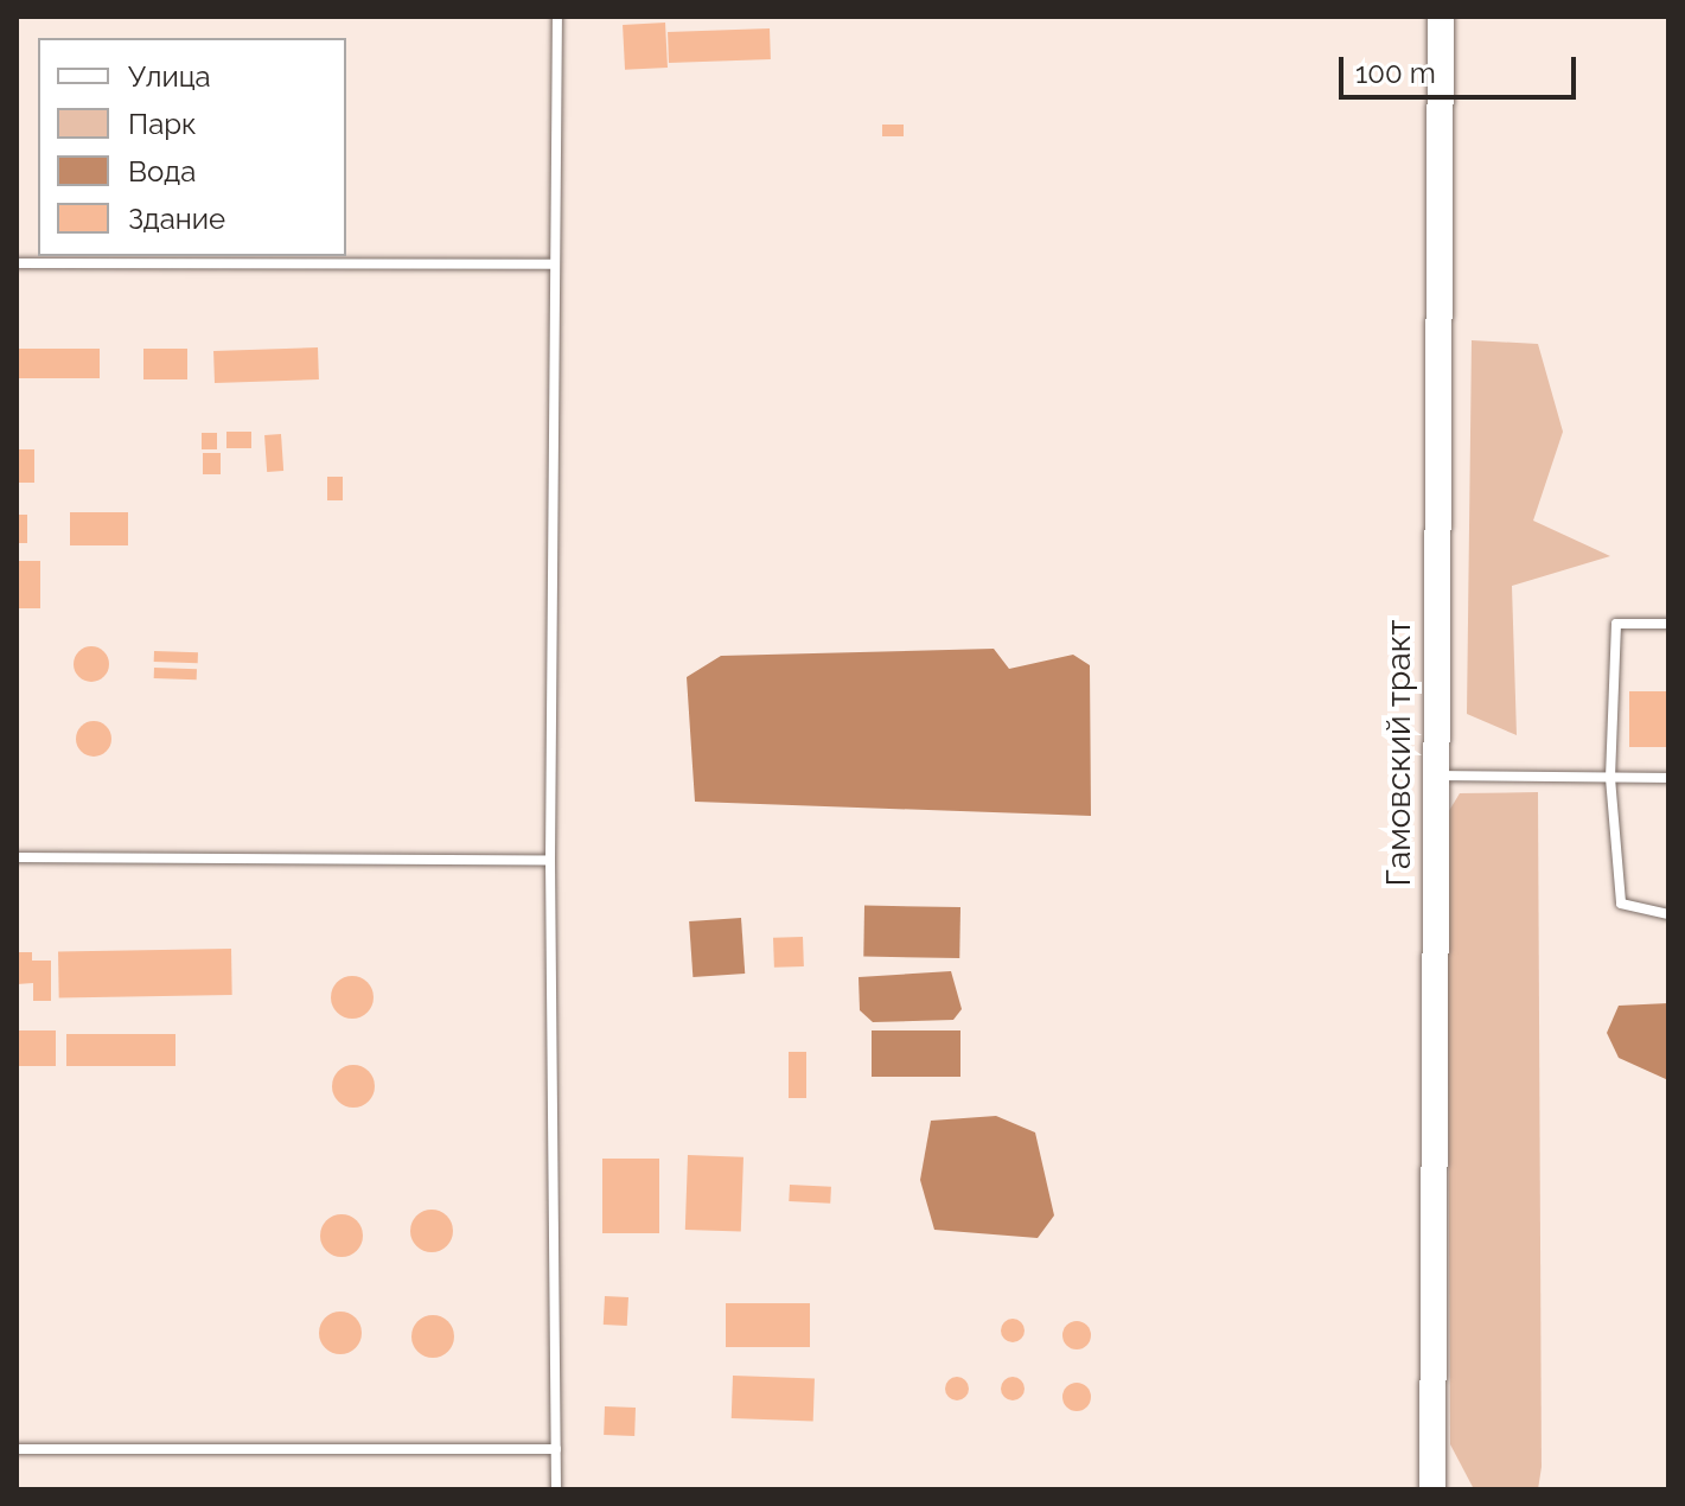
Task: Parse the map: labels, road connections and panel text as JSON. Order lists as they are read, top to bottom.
{
  "streets": {
    "street": ["Гамовский тракт"]
  },
  "legend": [
    "Улица",
    "Парк",
    "Вода",
    "Здание"
  ],
  "scale_bar": "100 m"
}
